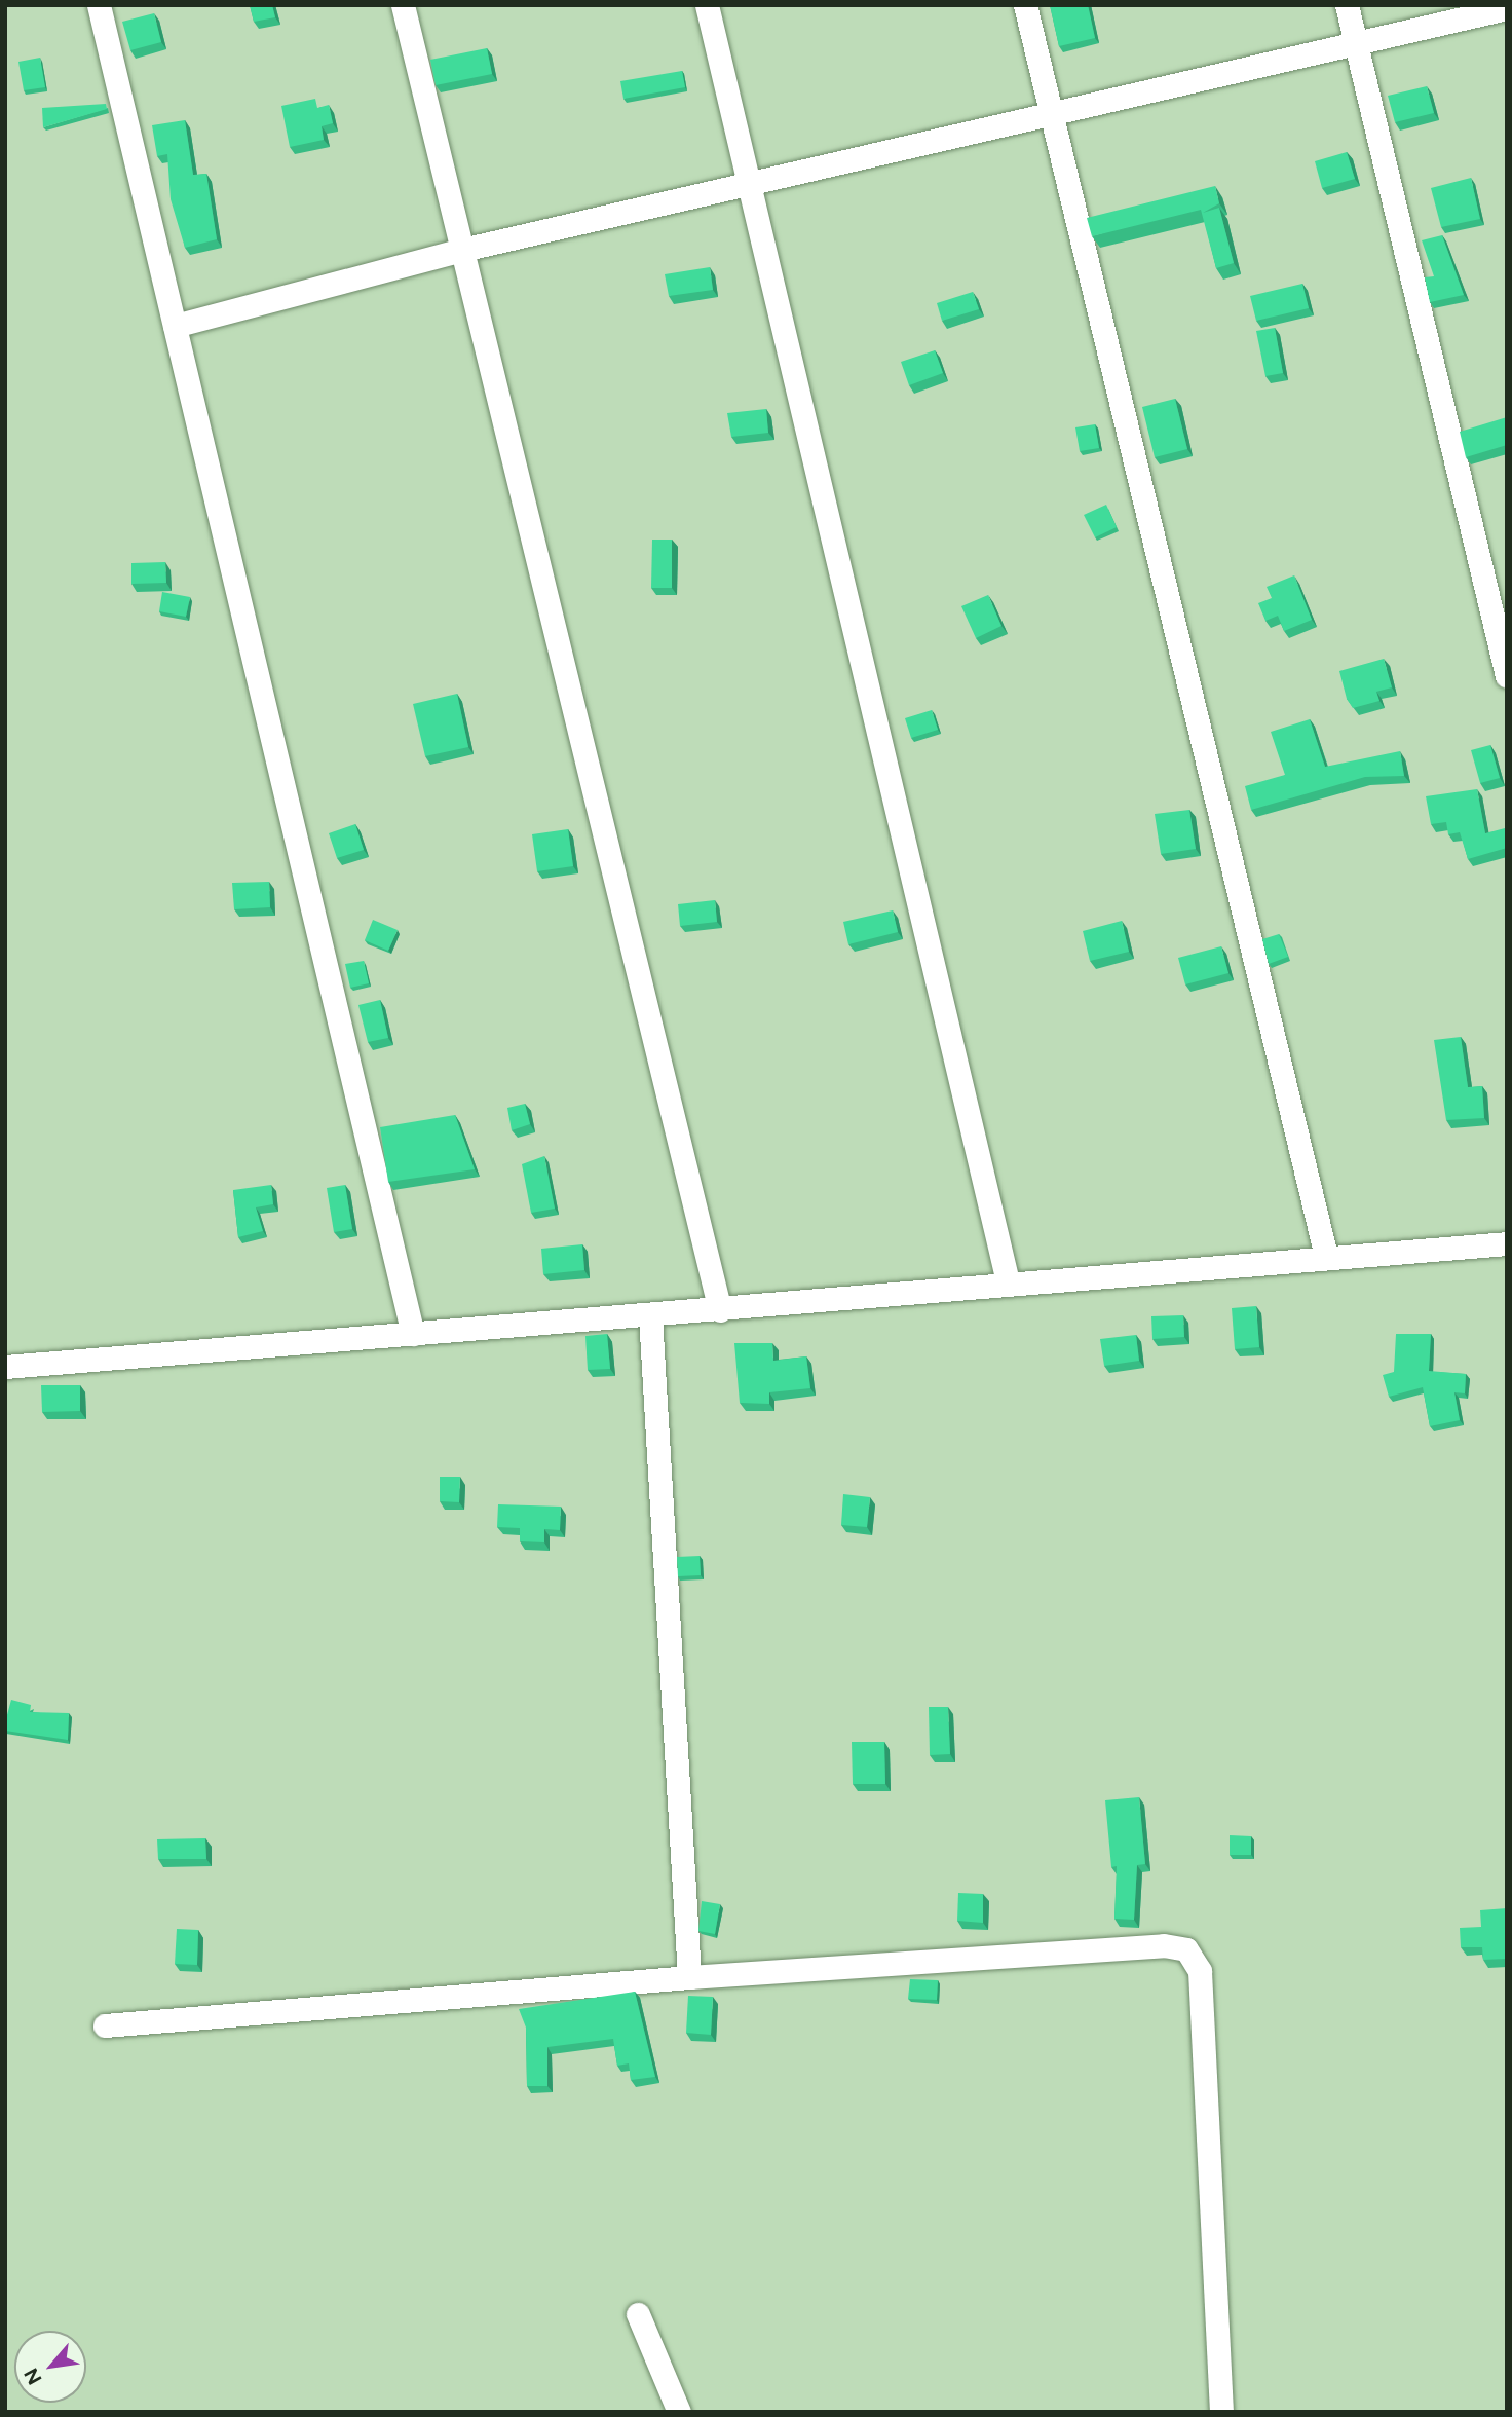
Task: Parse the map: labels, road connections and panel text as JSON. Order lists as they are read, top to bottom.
{
  "north": "bottom left"
}
